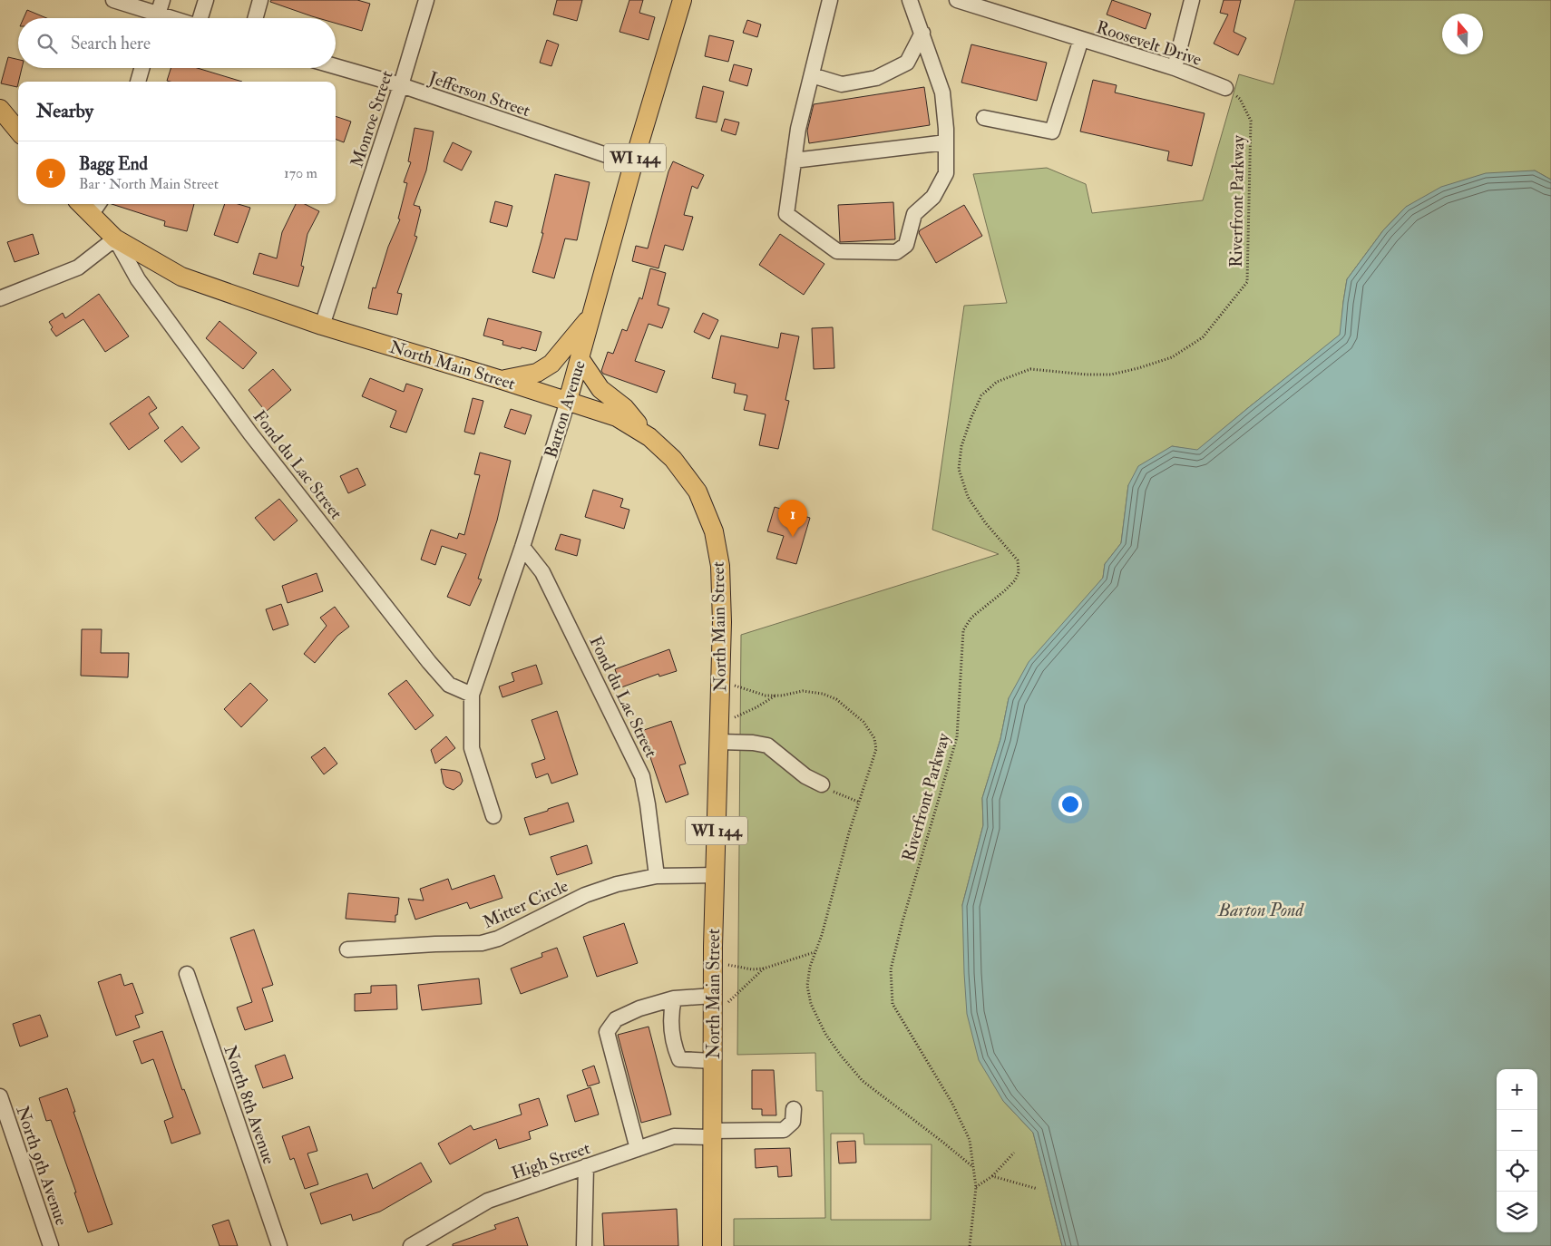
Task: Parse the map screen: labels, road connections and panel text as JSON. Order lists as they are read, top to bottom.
{
  "streets": {
    "main road": ["WI 144", "North Main Street", "Barton Avenue"],
    "street": [
      "Roosevelt Drive",
      "Jefferson Street",
      "Monroe Street",
      "Fond du Lac Street",
      "Mitter Circle",
      "North 8th Avenue",
      "High Street",
      "North 9th Avenue"
    ],
    "path": ["Riverfront Parkway"]
  },
  "crossings": [
    ["Roosevelt Drive", "Riverfront Parkway"],
    ["Jefferson Street", "Monroe Street"],
    ["Jefferson Street", "Barton Avenue"],
    ["Monroe Street", "North Main Street"],
    ["North Main Street", "Barton Avenue"],
    ["North Main Street", "Fond du Lac Street"],
    ["North Main Street", "Mitter Circle"],
    ["North Main Street", "High Street"],
    ["Barton Avenue", "Fond du Lac Street"],
    ["Fond du Lac Street", "Mitter Circle"]
  ],
  "water": ["Barton Pond"],
  "north": "top",
  "page": {
    "search": "Search here",
    "heading": "Nearby",
    "list": [
      {
        "mark": "1",
        "name": "Bagg End",
        "note": "Bar · North Main Street",
        "value": "170 m"
      }
    ],
    "pins": "1",
    "map_buttons": ["+", "−"]
  }
}
